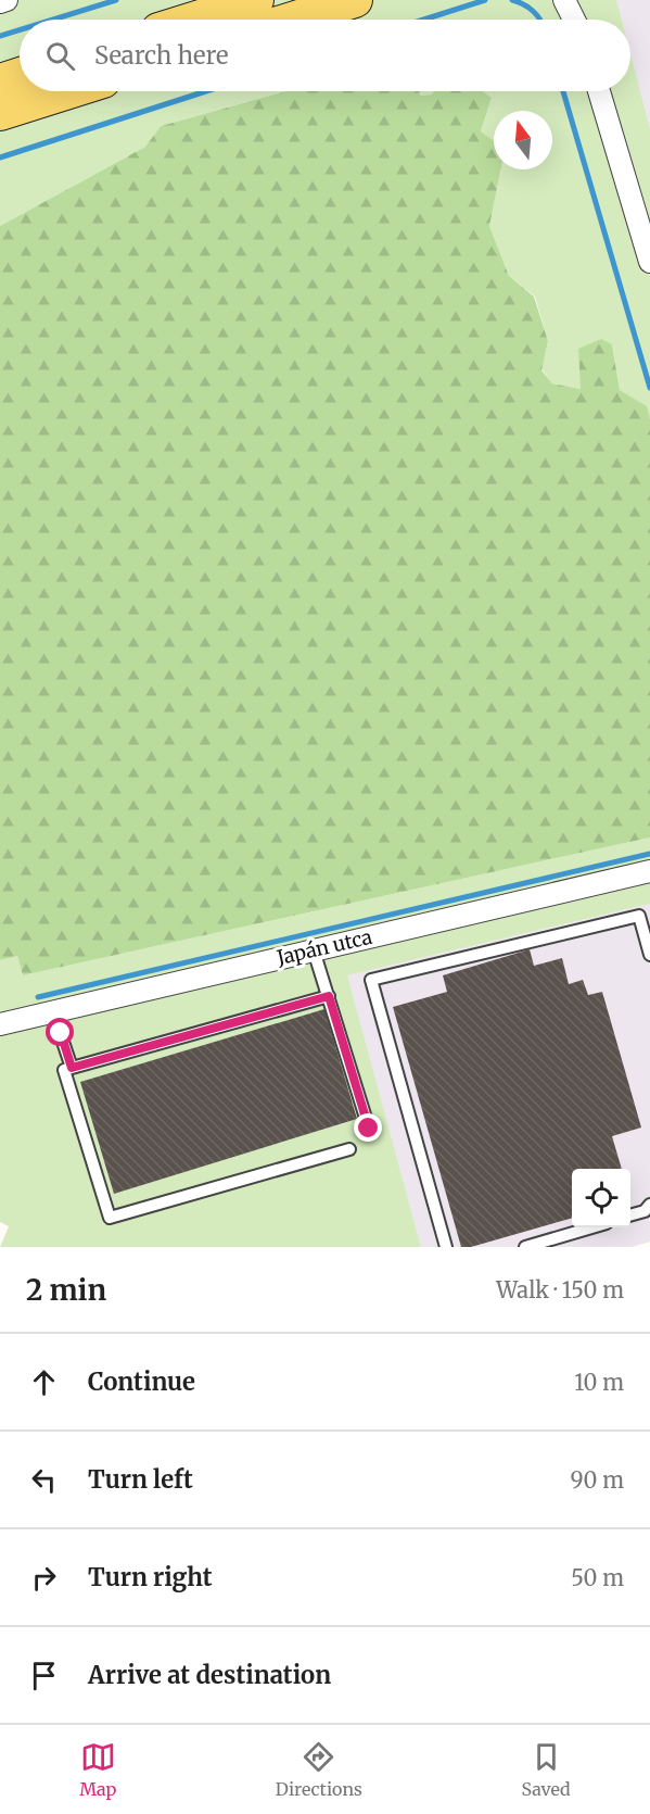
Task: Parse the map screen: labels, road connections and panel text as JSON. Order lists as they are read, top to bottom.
{
  "streets": {
    "street": ["Japán utca"]
  },
  "north": "top",
  "page": {
    "search": "Search here",
    "heading": ["2 min", "Walk · 150 m"],
    "list": [
      ["Continue", "10 m"],
      ["Turn left", "90 m"],
      ["Turn right", "50 m"],
      "Arrive at destination"
    ],
    "nav": ["Map", "Directions", "Saved"]
  }
}
